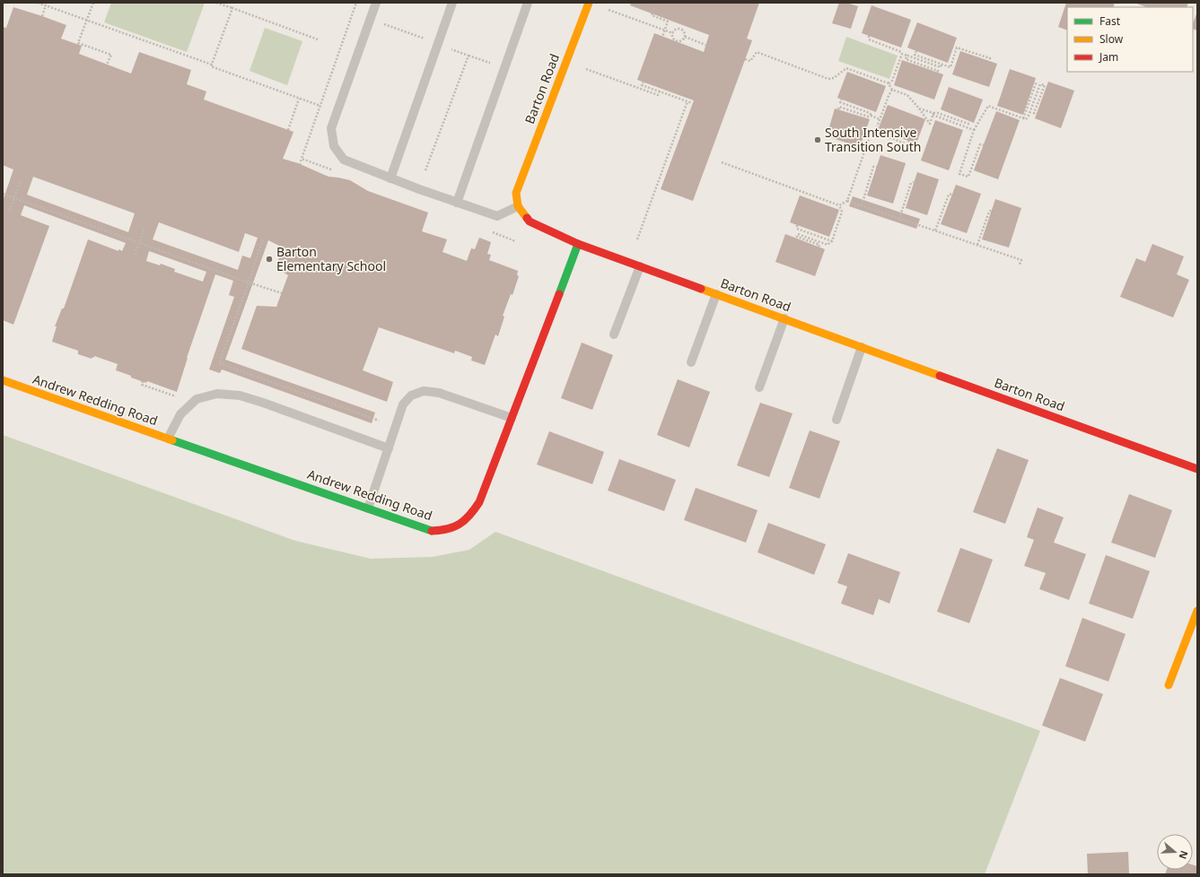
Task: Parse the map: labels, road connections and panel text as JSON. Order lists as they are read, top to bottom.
{
  "streets": {
    "street": ["Barton Road", "Andrew Redding Road"]
  },
  "crossings": [
    ["Barton Road", "Andrew Redding Road"]
  ],
  "places": ["South Intensive Transition South", "Barton Elementary School"],
  "legend": ["Fast", "Slow", "Jam"],
  "north": "right"
}
